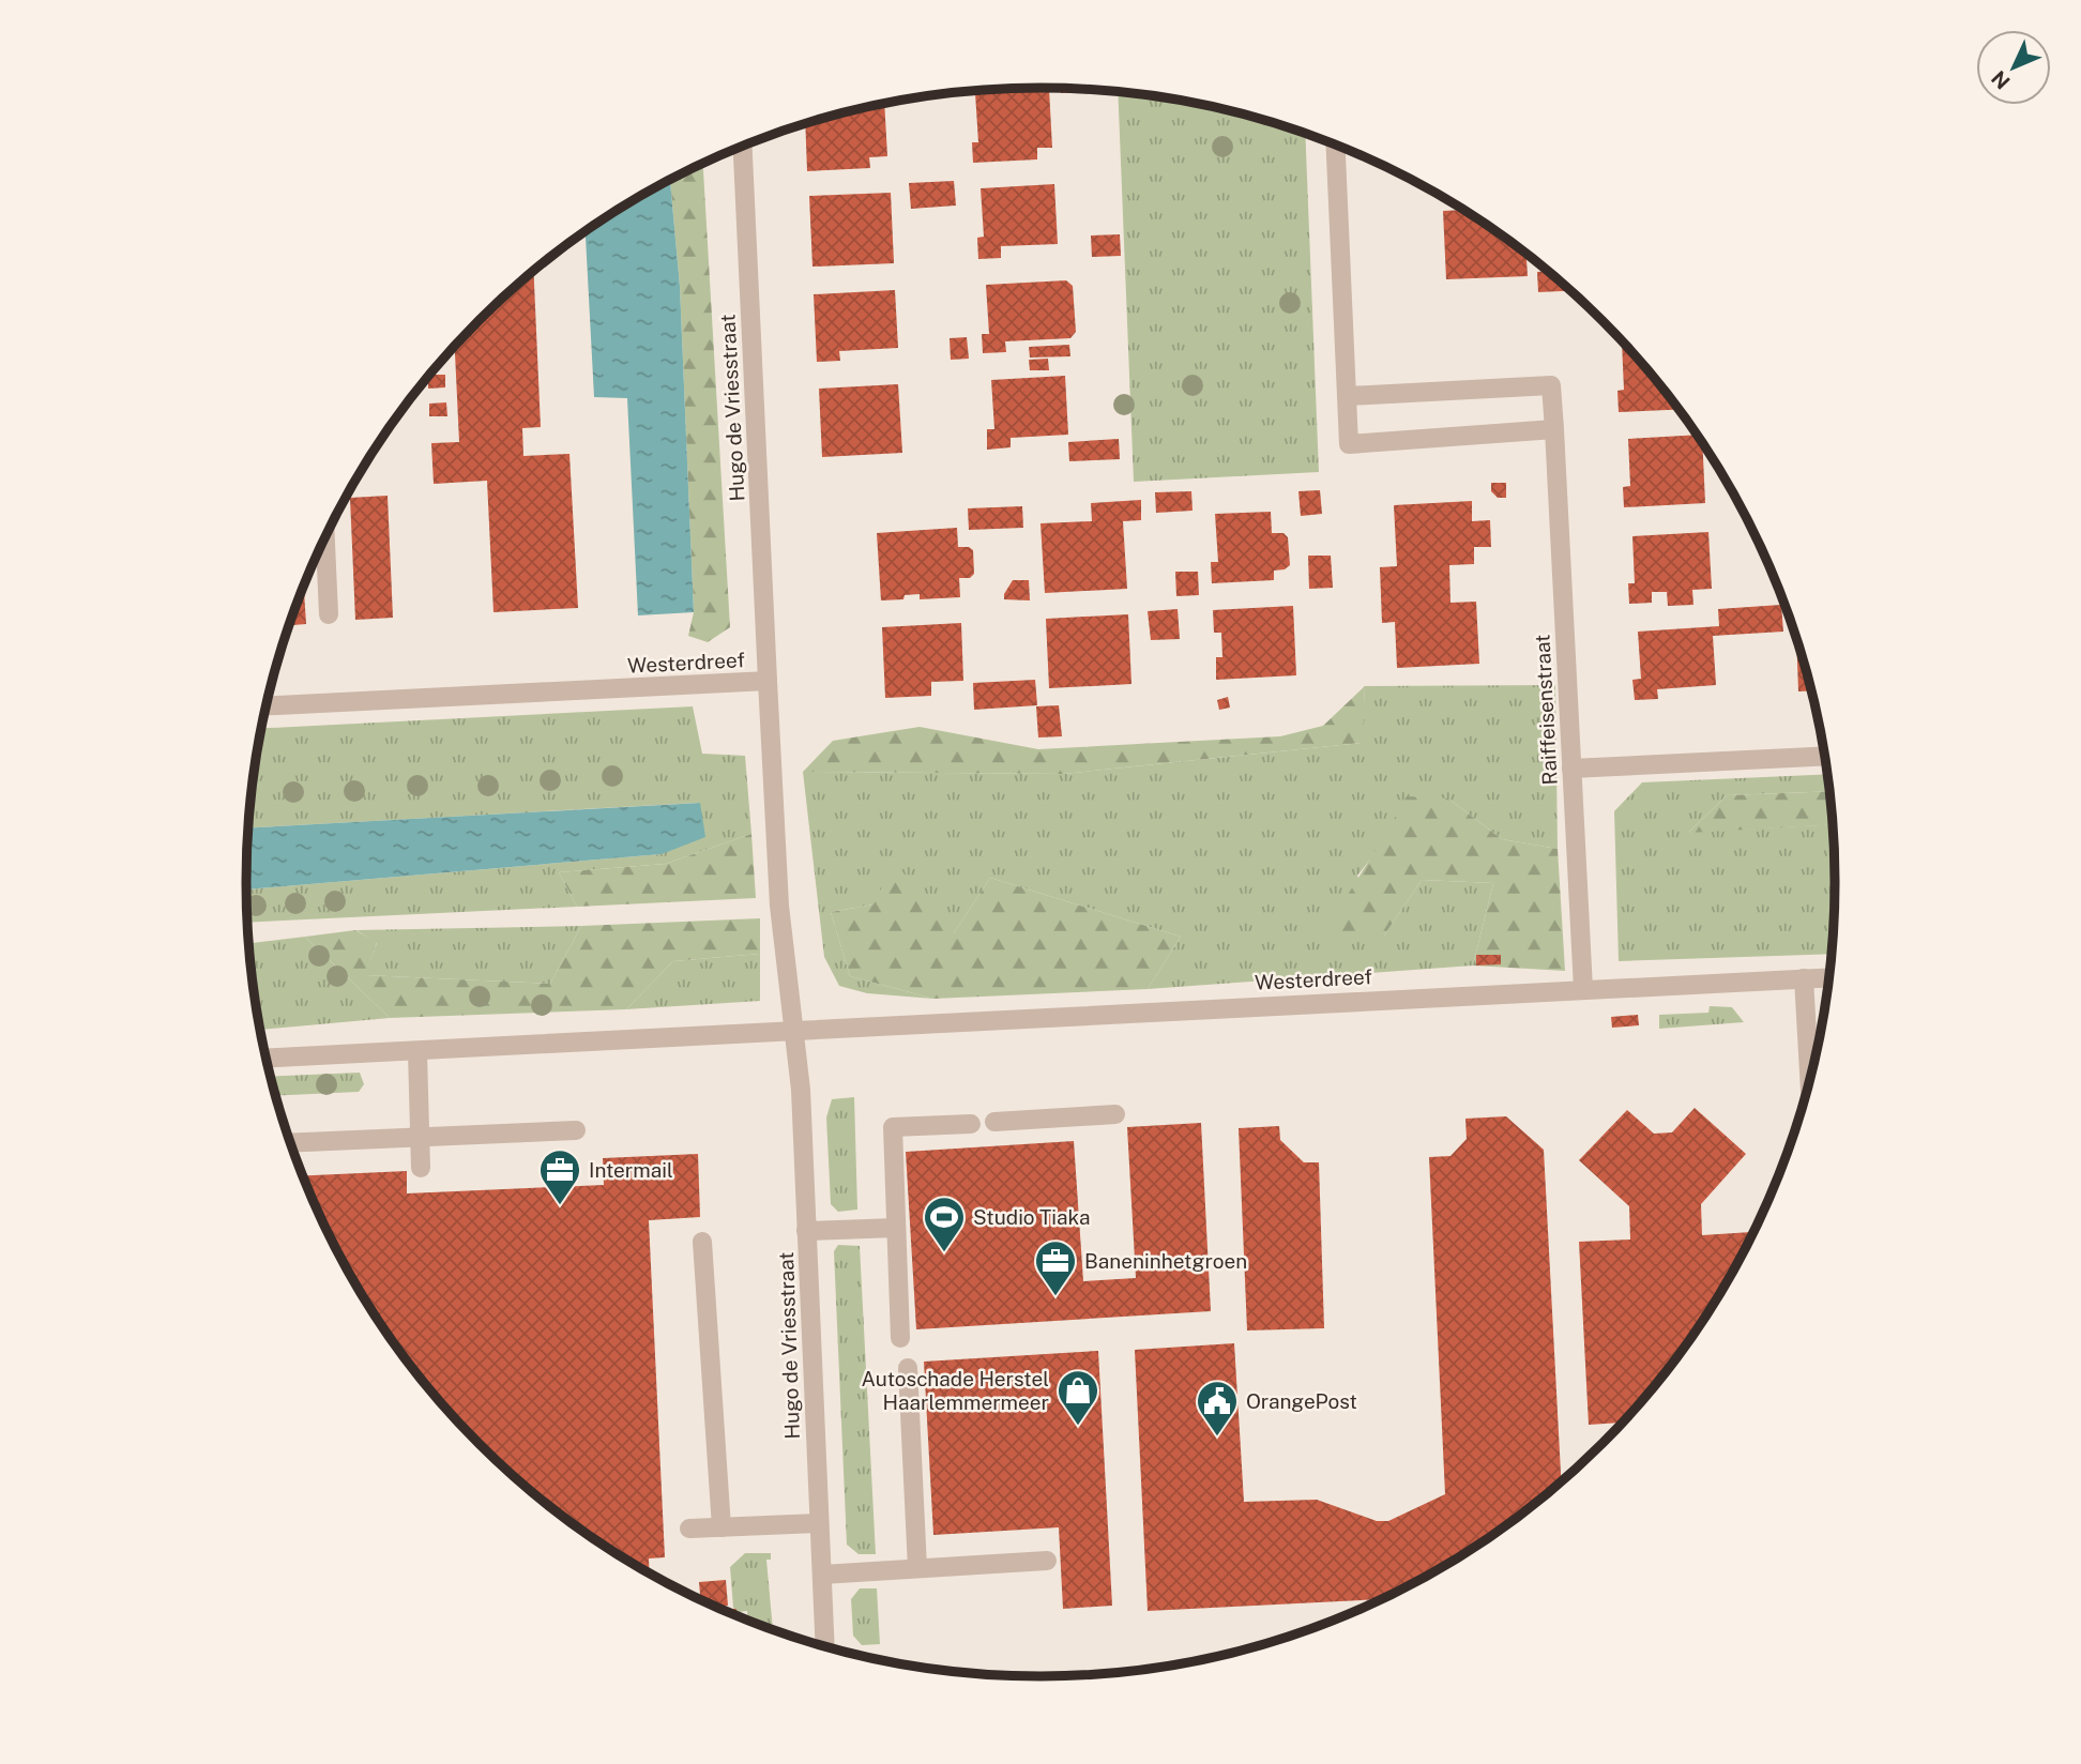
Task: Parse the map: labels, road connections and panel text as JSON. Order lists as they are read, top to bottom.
{
  "streets": {
    "street": ["Hugo de Vriesstraat", "Westerdreef", "Raiffeisenstraat"]
  },
  "crossings": [
    ["Hugo de Vriesstraat", "Westerdreef"],
    ["Westerdreef", "Raiffeisenstraat"]
  ],
  "places": {
    "office": ["Intermail", "Baneninhetgroen"],
    "sports": ["Studio Tiaka"],
    "shop": ["Autoschade Herstel Haarlemmermeer"],
    "public building": ["OrangePost"]
  },
  "north": "bottom left"
}
